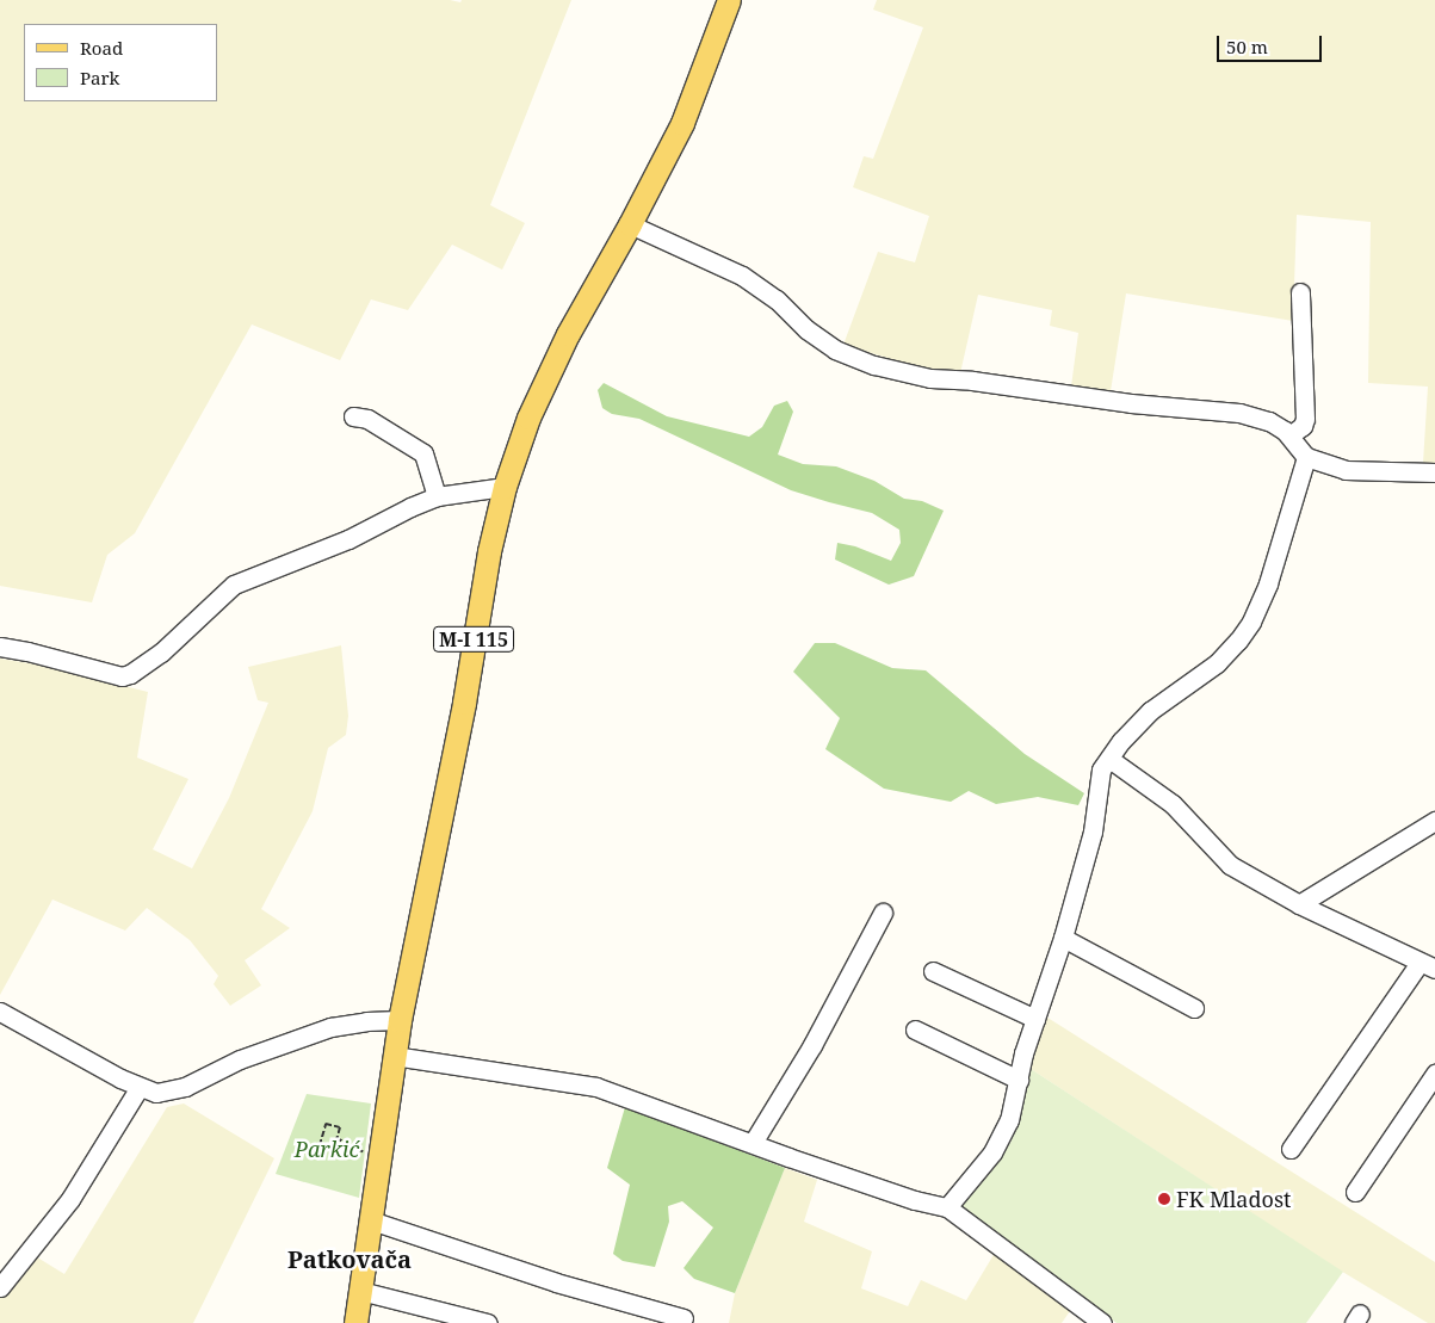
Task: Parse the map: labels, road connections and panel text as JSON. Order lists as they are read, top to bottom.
{
  "streets": {
    "main road": ["M-I 115"]
  },
  "districts": ["Patkovača"],
  "parks": ["Parkić"],
  "places": ["FK Mladost"],
  "legend": ["Road", "Park"],
  "scale_bar": "50 m"
}
